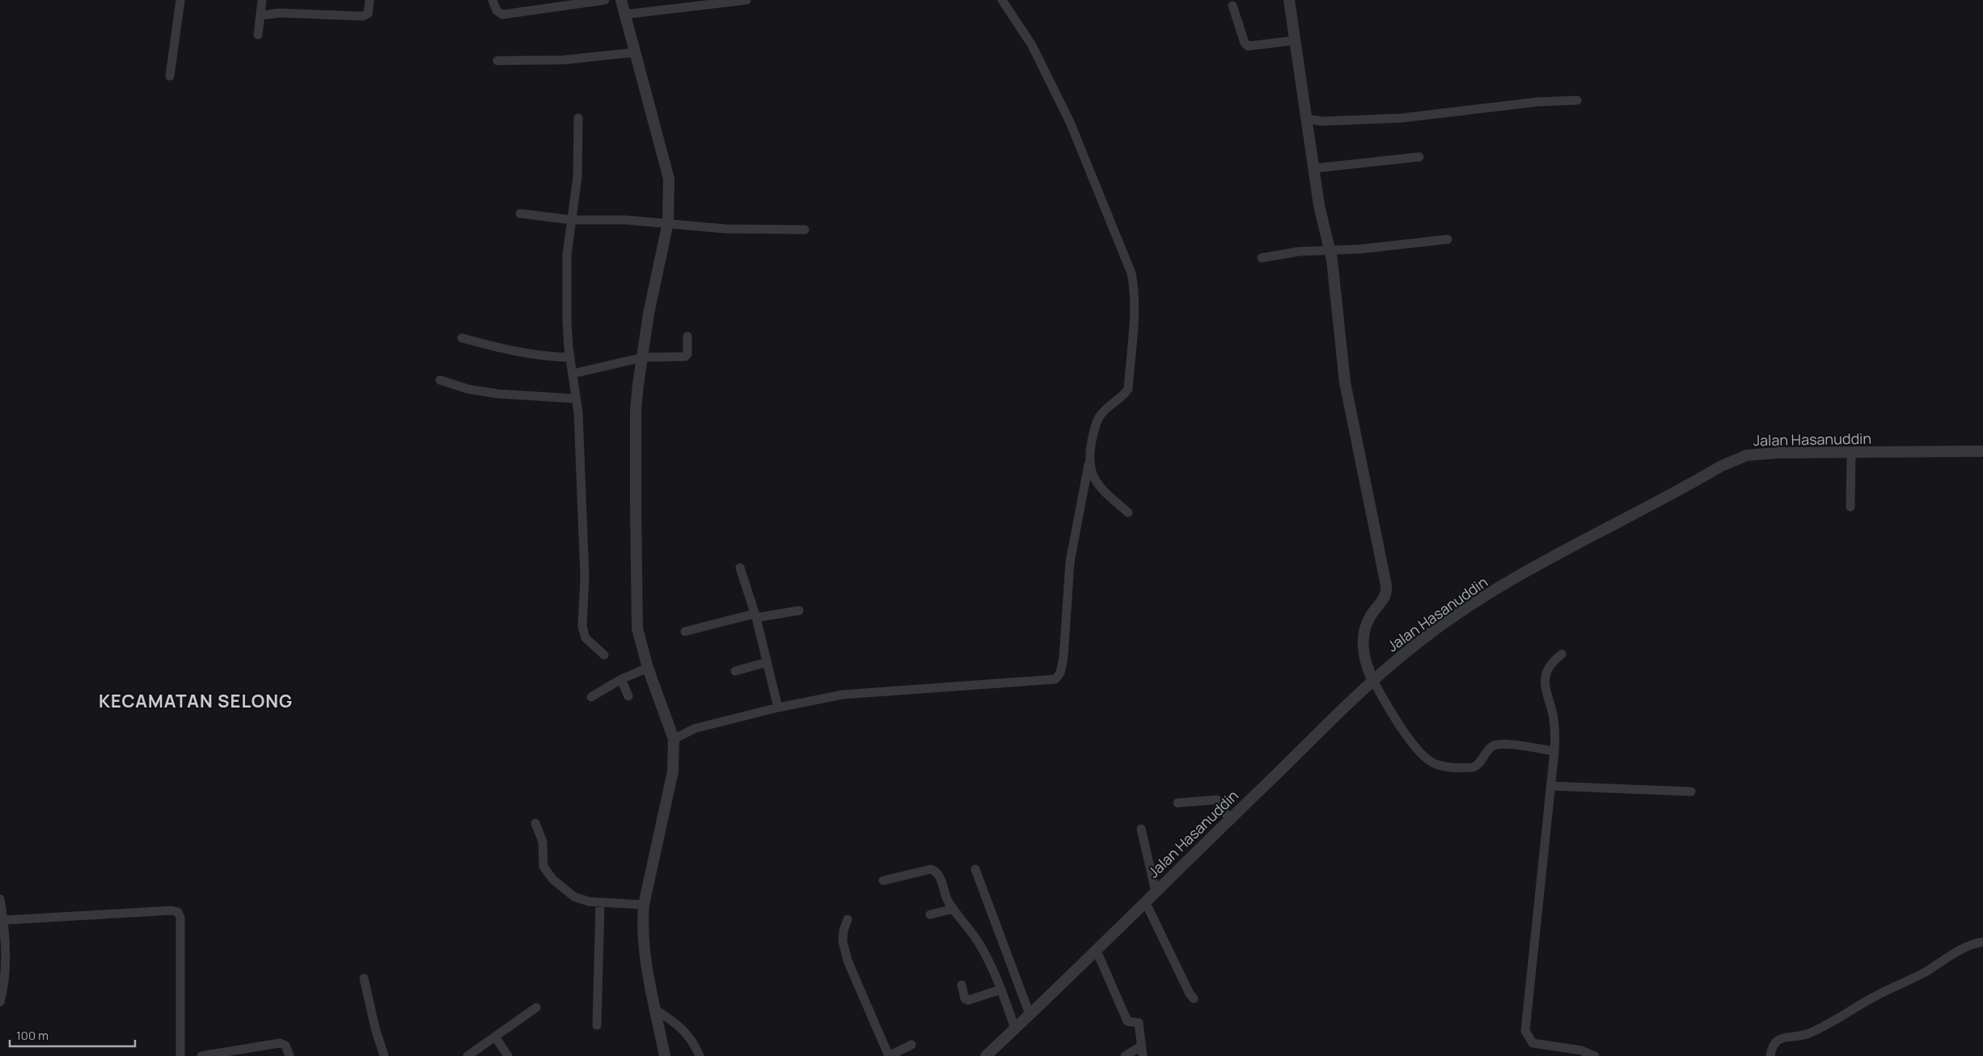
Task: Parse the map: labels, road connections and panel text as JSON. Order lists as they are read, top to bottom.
{
  "streets": {
    "street": ["Jalan Hasanuddin"]
  },
  "districts": ["KECAMATAN SELONG"],
  "scale_bar": "100 m"
}
